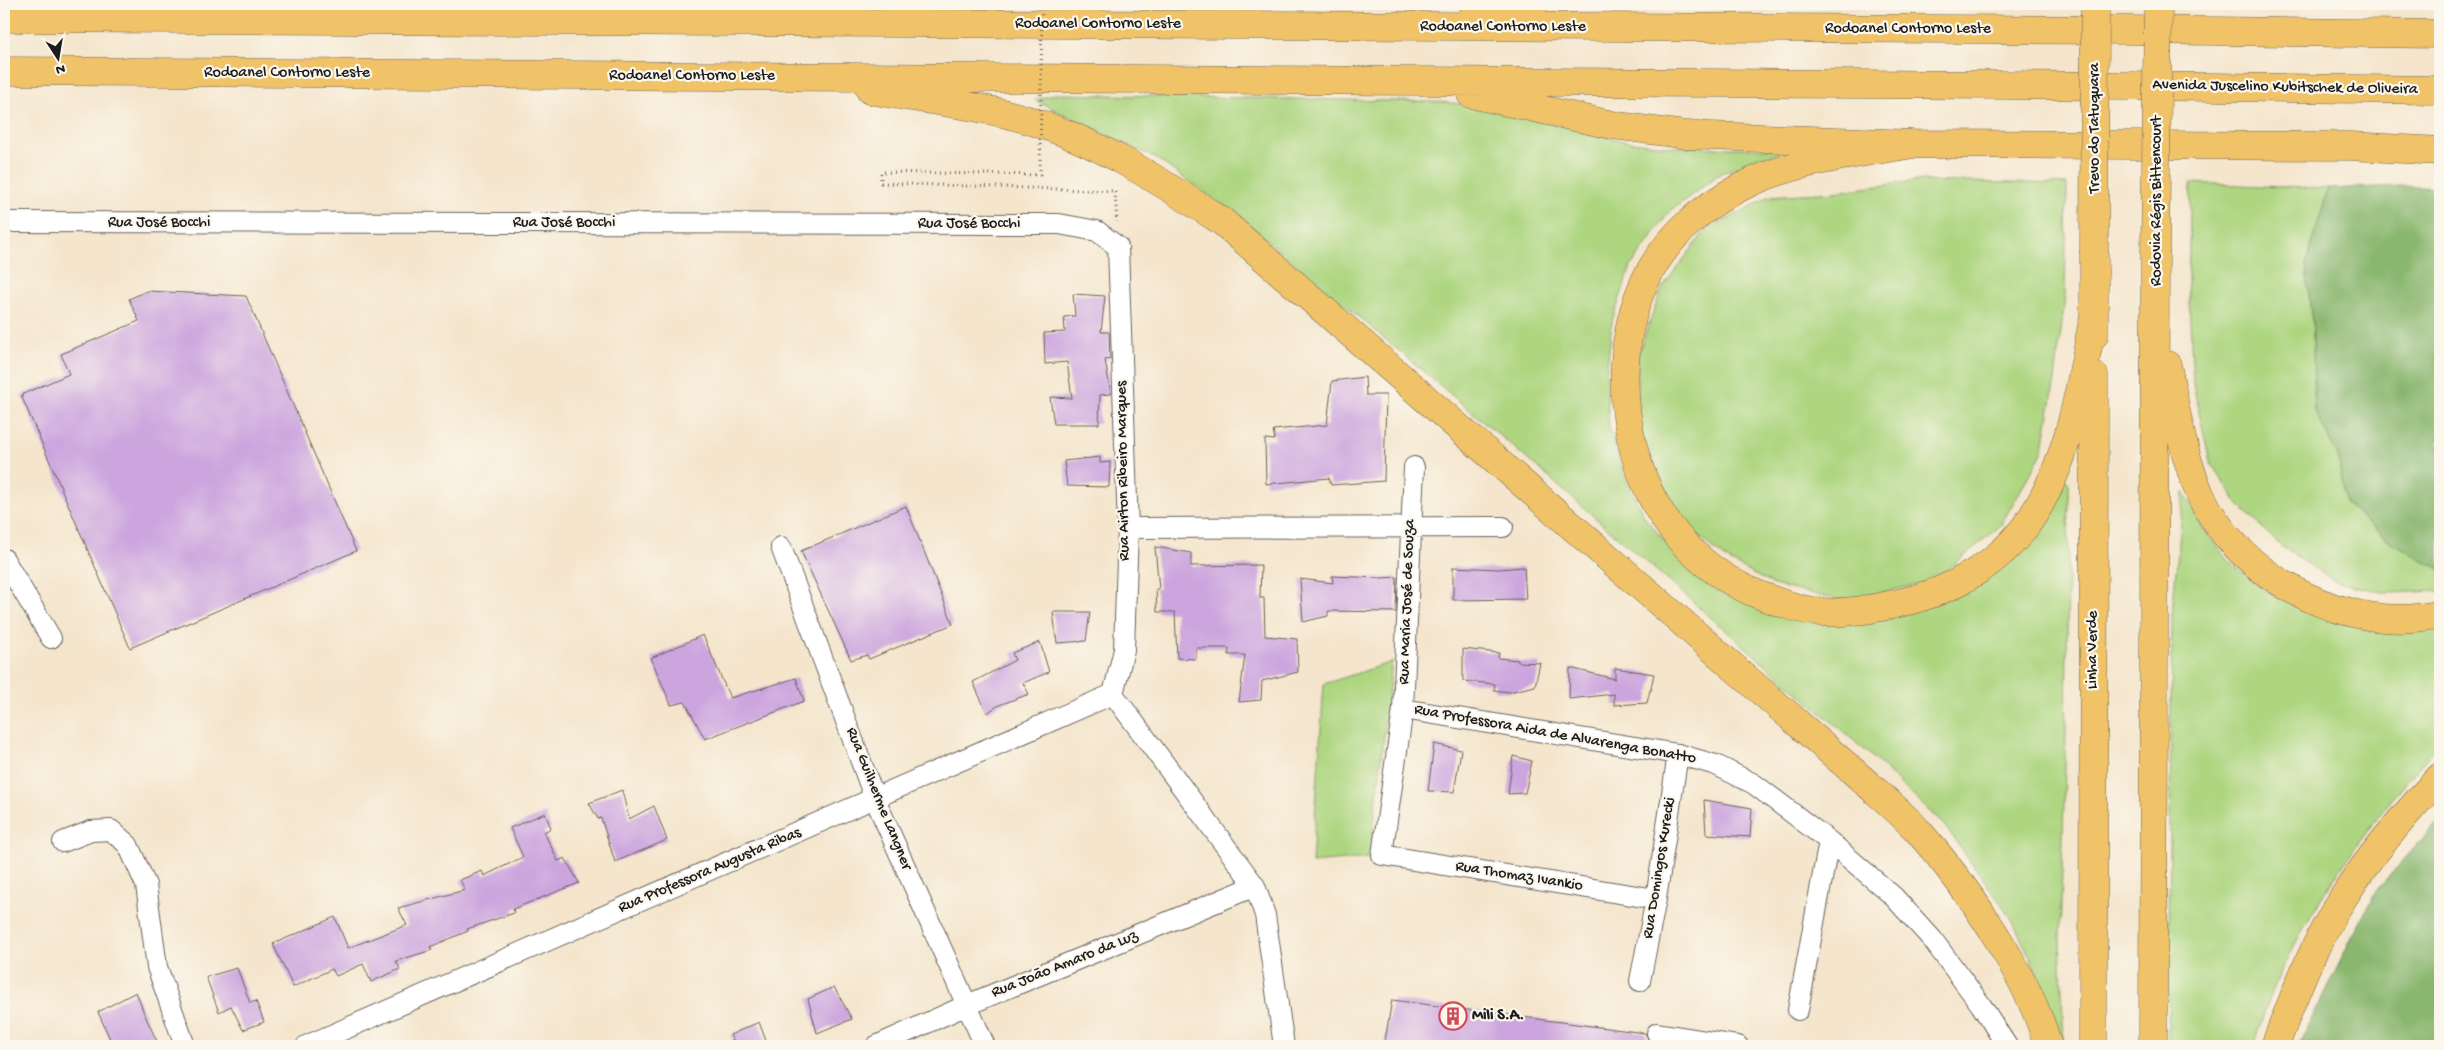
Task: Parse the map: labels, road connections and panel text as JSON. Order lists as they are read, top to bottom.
{
  "streets": {
    "highway": [
      "Rodoanel Contorno Leste",
      "Avenida Juscelino Kubitschek de Oliveira",
      "Trevo do Tatuquara",
      "Rodovia Régis Bittencourt",
      "Linha Verde"
    ],
    "street": [
      "Rua José Bocchi",
      "Rua Airton Ribeiro Marques",
      "Rua Maria José de Souza",
      "Rua Professora Aida de Alvarenga Bonatto",
      "Rua Guilherme Langner",
      "Rua Domingos Kurecki",
      "Rua Professora Augusta Ribas",
      "Rua Thomaz Ivankio",
      "Rua João Amaro da Luz"
    ]
  },
  "crossings": [
    ["Rodoanel Contorno Leste", "Avenida Juscelino Kubitschek de Oliveira"],
    ["Trevo do Tatuquara", "Linha Verde"],
    ["Rua José Bocchi", "Rua Airton Ribeiro Marques"],
    ["Rua Airton Ribeiro Marques", "Rua Professora Augusta Ribas"],
    ["Rua Maria José de Souza", "Rua Professora Aida de Alvarenga Bonatto"],
    ["Rua Maria José de Souza", "Rua Thomaz Ivankio"],
    ["Rua Professora Aida de Alvarenga Bonatto", "Rua Domingos Kurecki"],
    ["Rua Guilherme Langner", "Rua Professora Augusta Ribas"],
    ["Rua Guilherme Langner", "Rua João Amaro da Luz"],
    ["Rua Domingos Kurecki", "Rua Thomaz Ivankio"]
  ],
  "places": {
    "building": ["Mili S.A."]
  },
  "north": "bottom"
}
